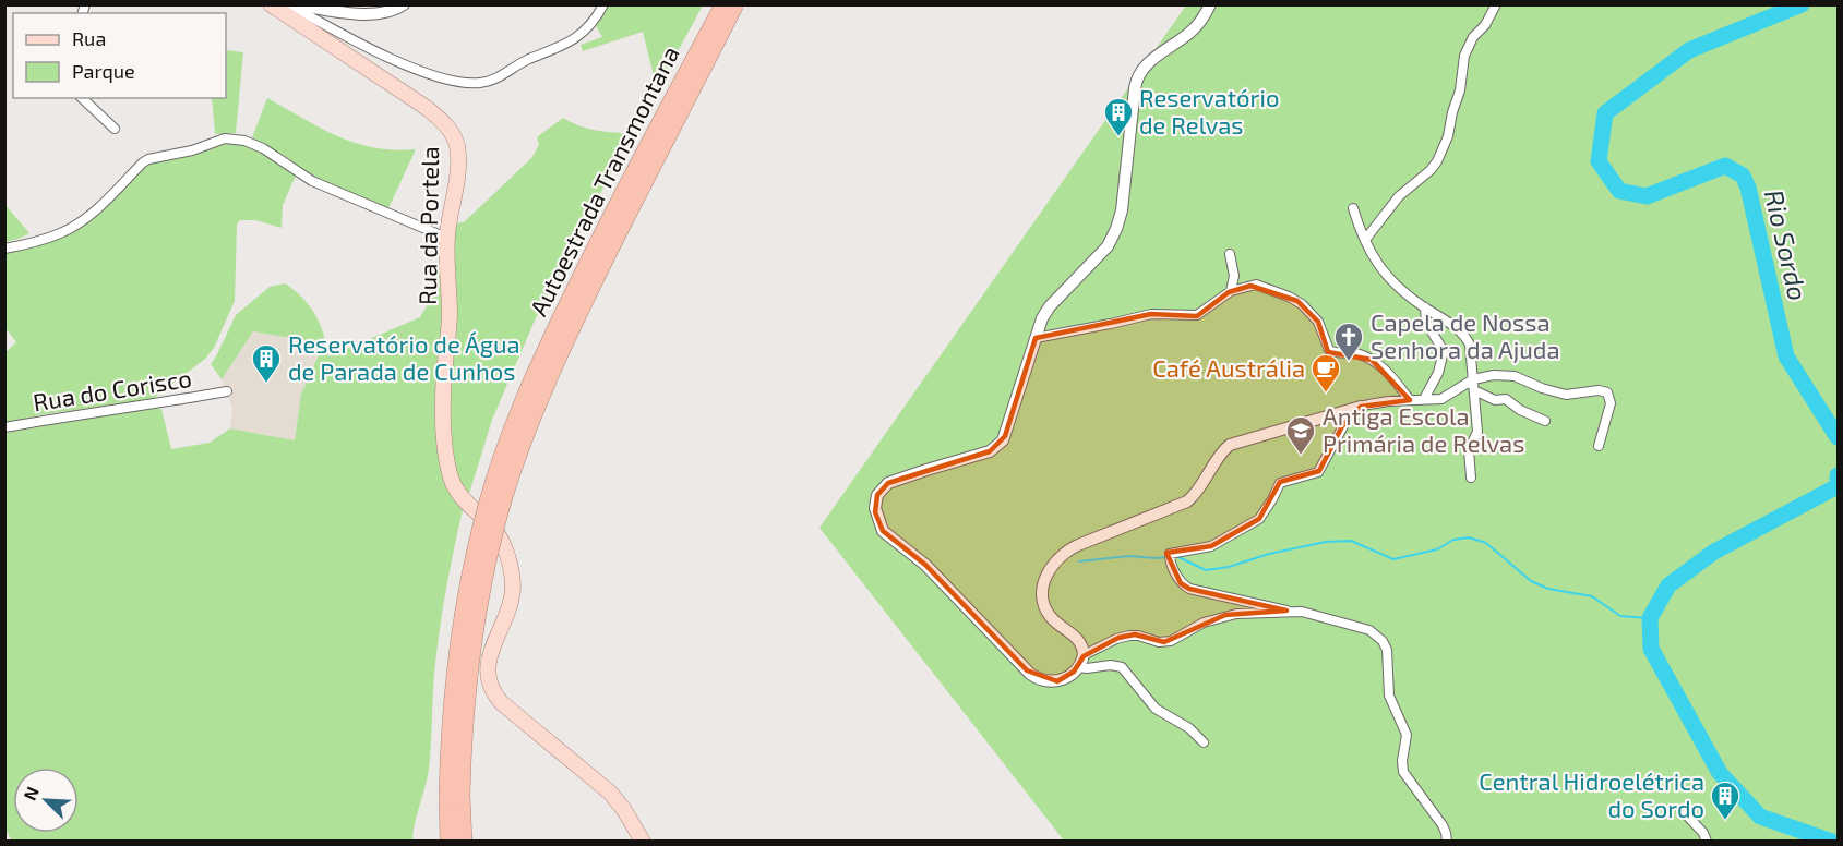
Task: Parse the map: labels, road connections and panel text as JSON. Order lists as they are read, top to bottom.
{
  "streets": {
    "highway": ["Autoestrada Transmontana"],
    "main road": ["Rua da Portela"],
    "street": ["Rua do Corisco"]
  },
  "water": ["Rio Sordo"],
  "places": {
    "building": ["Reservatório de Relvas", "Reservatório de Água de Parada de Cunhos", "Central Hidroelétrica do Sordo"],
    "church": ["Capela de Nossa Senhora da Ajuda"],
    "cafe": ["Café Austrália"],
    "school or university": ["Antiga Escola Primária de Relvas"]
  },
  "legend": ["Rua", "Parque"],
  "north": "top left"
}
